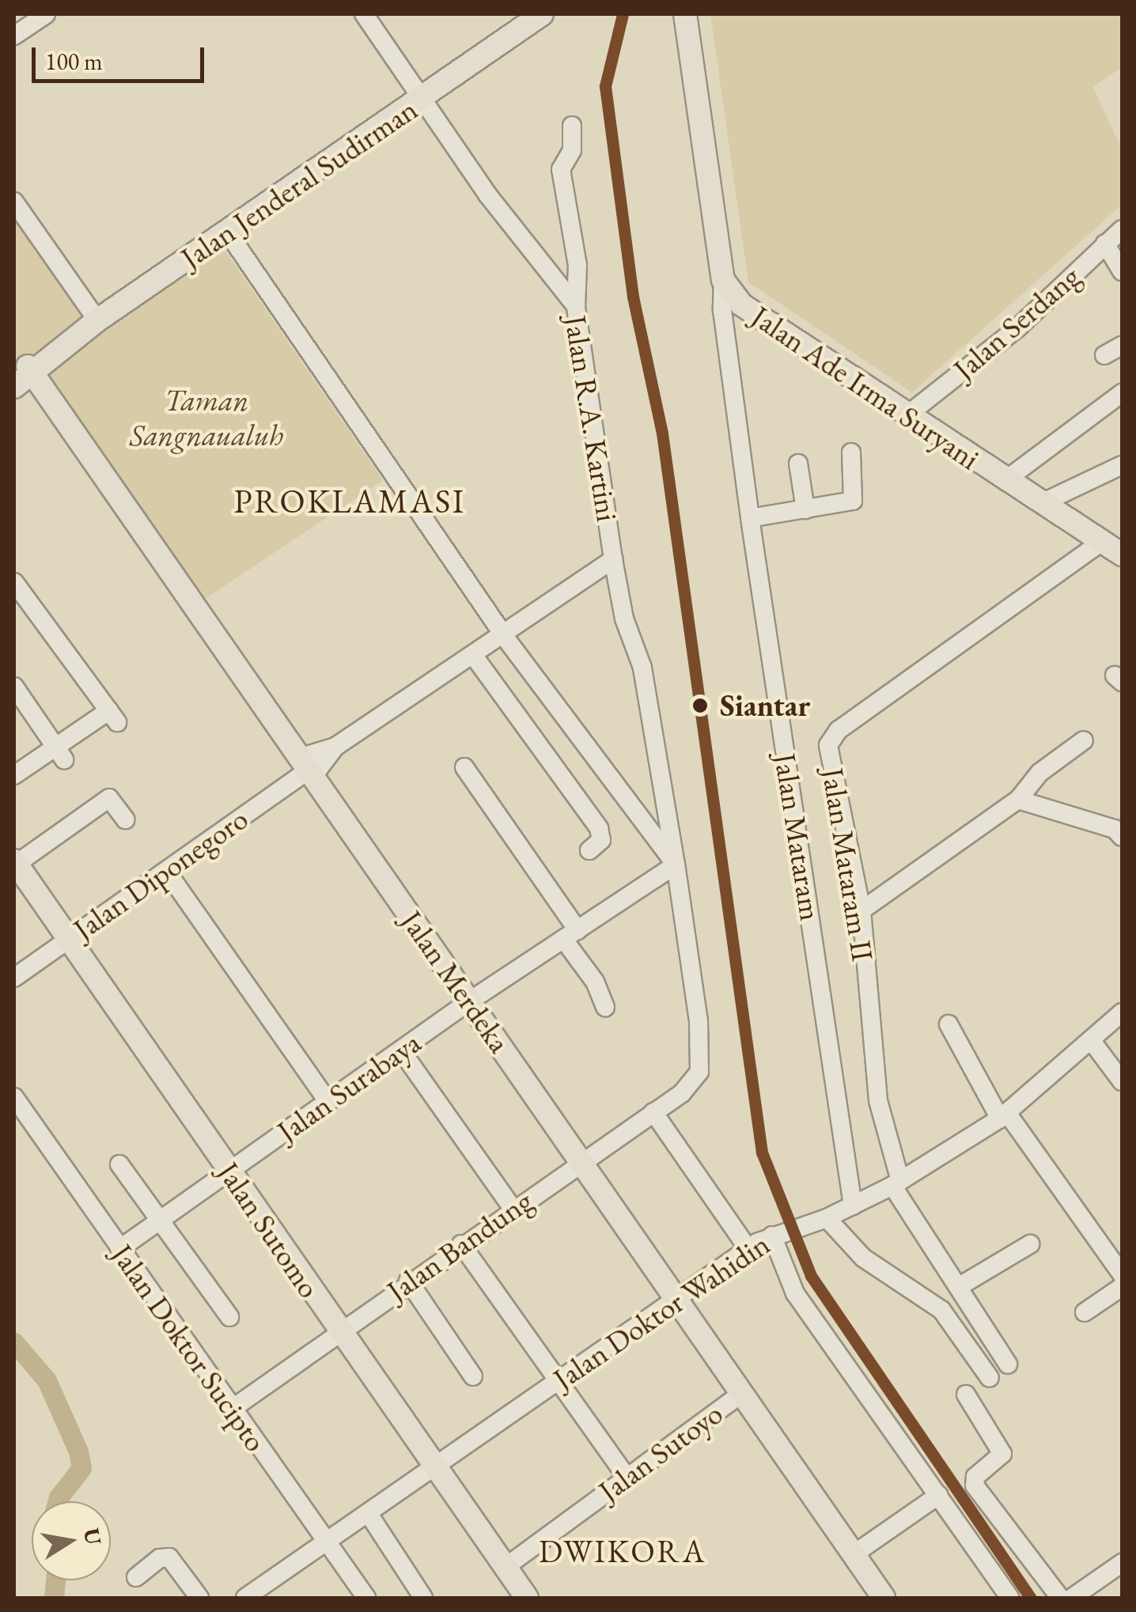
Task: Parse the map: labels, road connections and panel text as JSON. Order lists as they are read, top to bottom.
{
  "streets": {
    "main road": [
      "Jalan Jenderal Sudirman",
      "Jalan Ade Irma Suryani",
      "Jalan Merdeka",
      "Jalan Sutomo"
    ],
    "street": [
      "Jalan Serdang",
      "Jalan R.A. Kartini",
      "Jalan Mataram",
      "Jalan Mataram II",
      "Jalan Diponegoro",
      "Jalan Surabaya",
      "Jalan Bandung",
      "Jalan Doktor Wahidin",
      "Jalan Doktor Sucipto",
      "Jalan Sutoyo"
    ]
  },
  "crossings": [
    ["Jalan Jenderal Sudirman", "Jalan R.A. Kartini"],
    ["Jalan Jenderal Sudirman", "Jalan Merdeka"],
    ["Jalan Serdang", "Jalan Ade Irma Suryani"],
    ["Jalan Ade Irma Suryani", "Jalan Mataram"],
    ["Jalan Ade Irma Suryani", "Jalan Mataram II"],
    ["Jalan R.A. Kartini", "Jalan Diponegoro"],
    ["Jalan R.A. Kartini", "Jalan Surabaya"],
    ["Jalan R.A. Kartini", "Jalan Bandung"],
    ["Jalan Mataram", "Jalan Doktor Wahidin"],
    ["Jalan Mataram II", "Jalan Doktor Wahidin"],
    ["Jalan Diponegoro", "Jalan Merdeka"],
    ["Jalan Diponegoro", "Jalan Sutomo"],
    ["Jalan Merdeka", "Jalan Surabaya"],
    ["Jalan Merdeka", "Jalan Bandung"],
    ["Jalan Merdeka", "Jalan Doktor Wahidin"],
    ["Jalan Merdeka", "Jalan Sutoyo"],
    ["Jalan Surabaya", "Jalan Sutomo"],
    ["Jalan Surabaya", "Jalan Bandung"],
    ["Jalan Surabaya", "Jalan Doktor Sucipto"],
    ["Jalan Sutomo", "Jalan Bandung"],
    ["Jalan Sutomo", "Jalan Doktor Wahidin"],
    ["Jalan Sutomo", "Jalan Sutoyo"],
    ["Jalan Bandung", "Jalan Doktor Sucipto"],
    ["Jalan Doktor Wahidin", "Jalan Doktor Sucipto"]
  ],
  "districts": ["PROKLAMASI", "DWIKORA"],
  "parks": ["Taman Sangnaualuh"],
  "places": ["Siantar"],
  "scale_bar": "100 m",
  "north": "right"
}
